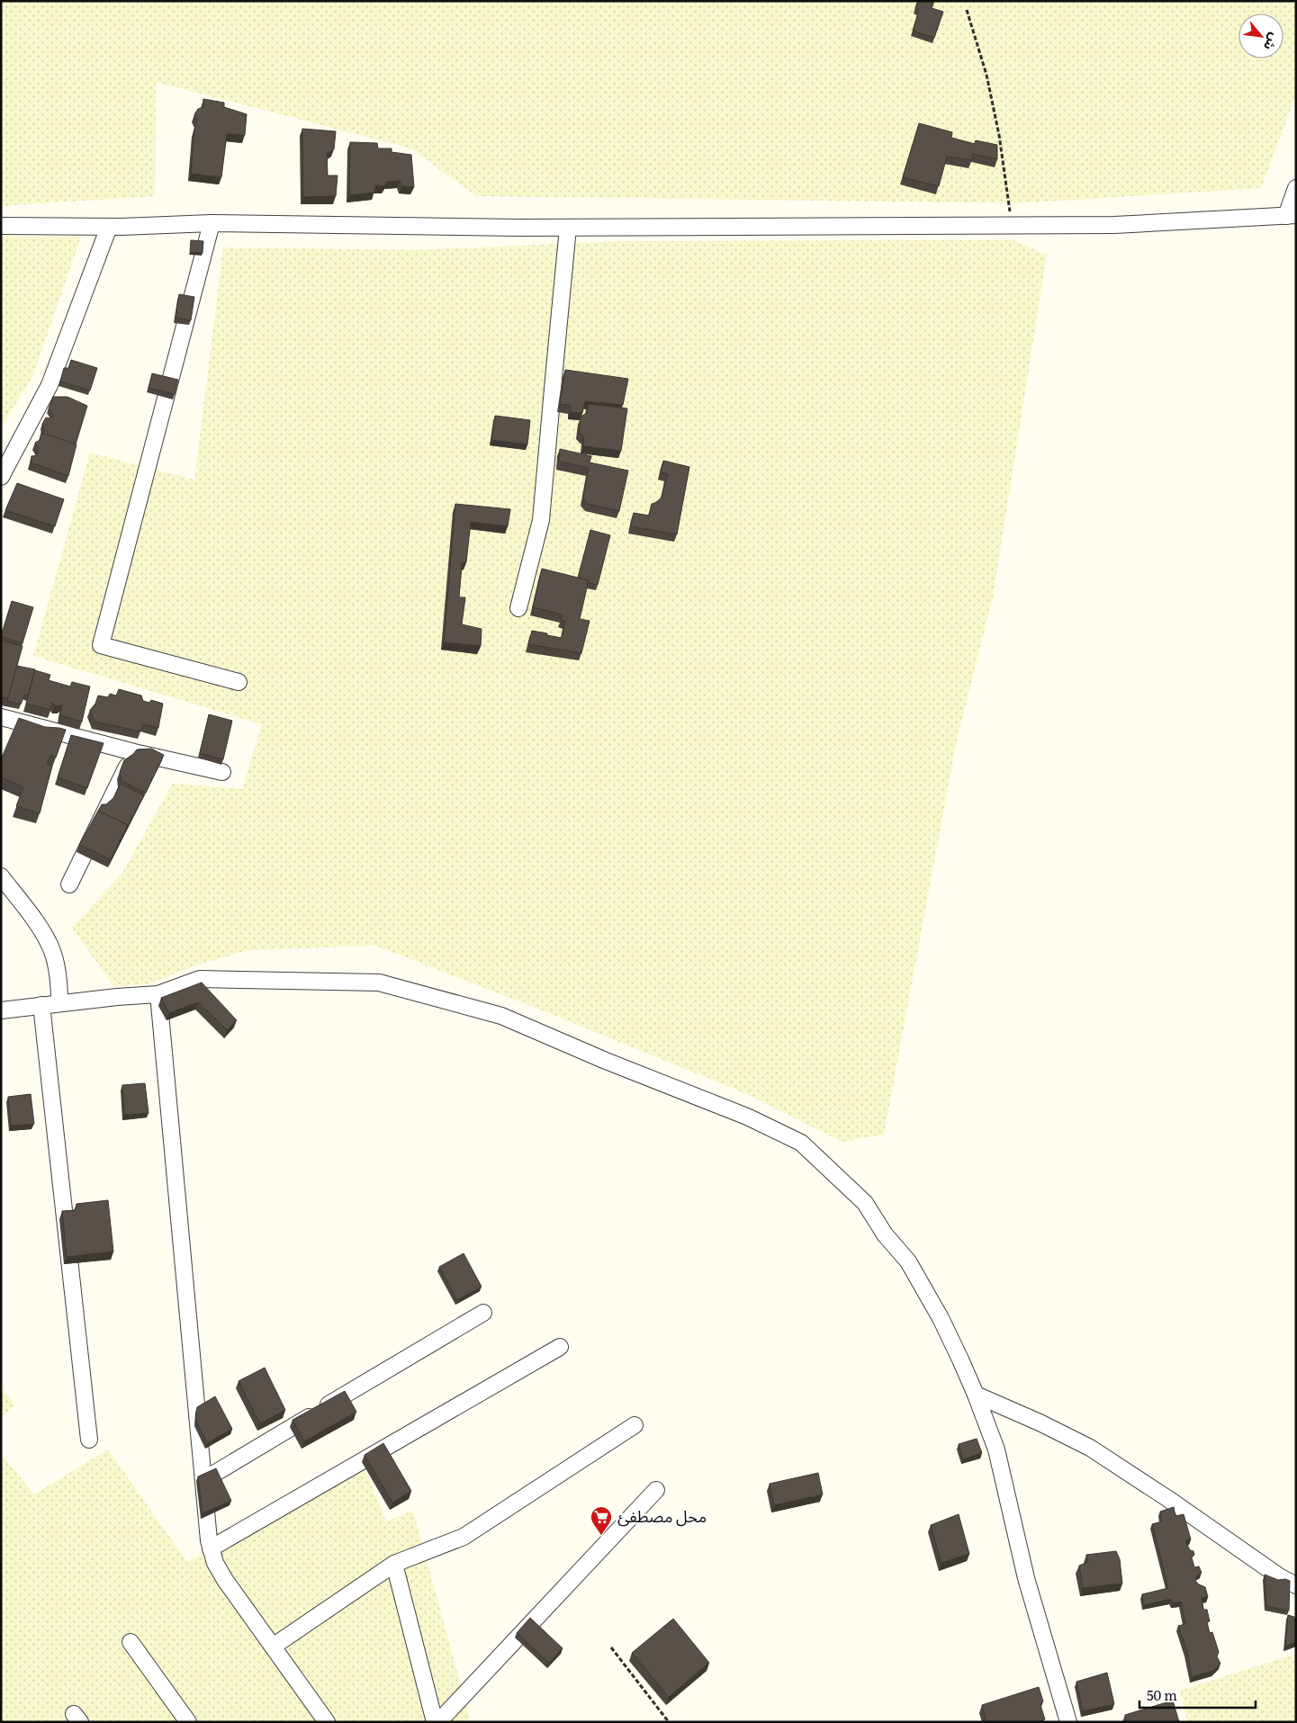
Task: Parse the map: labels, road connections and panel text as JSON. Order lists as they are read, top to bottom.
{
  "places": {
    "supermarket": ["محل مصطفئ"]
  },
  "scale_bar": "50 m",
  "north": "bottom right"
}
